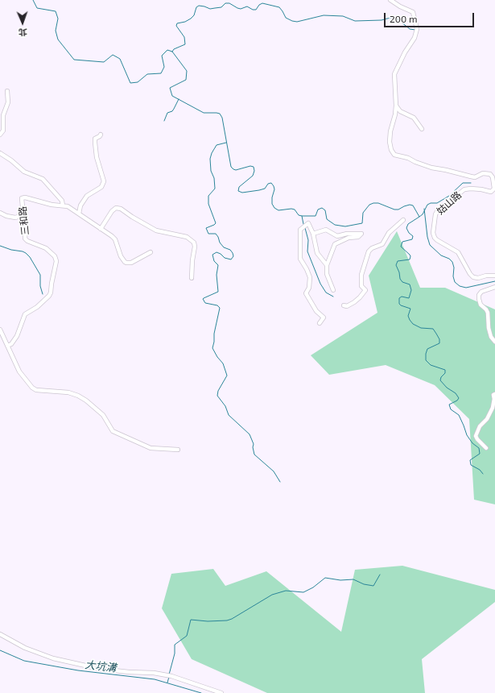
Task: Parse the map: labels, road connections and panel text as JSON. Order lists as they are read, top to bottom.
{
  "streets": {
    "street": ["姑山路", "三和路"]
  },
  "water": ["大坑溝"],
  "scale_bar": "200 m",
  "north": "bottom"
}
